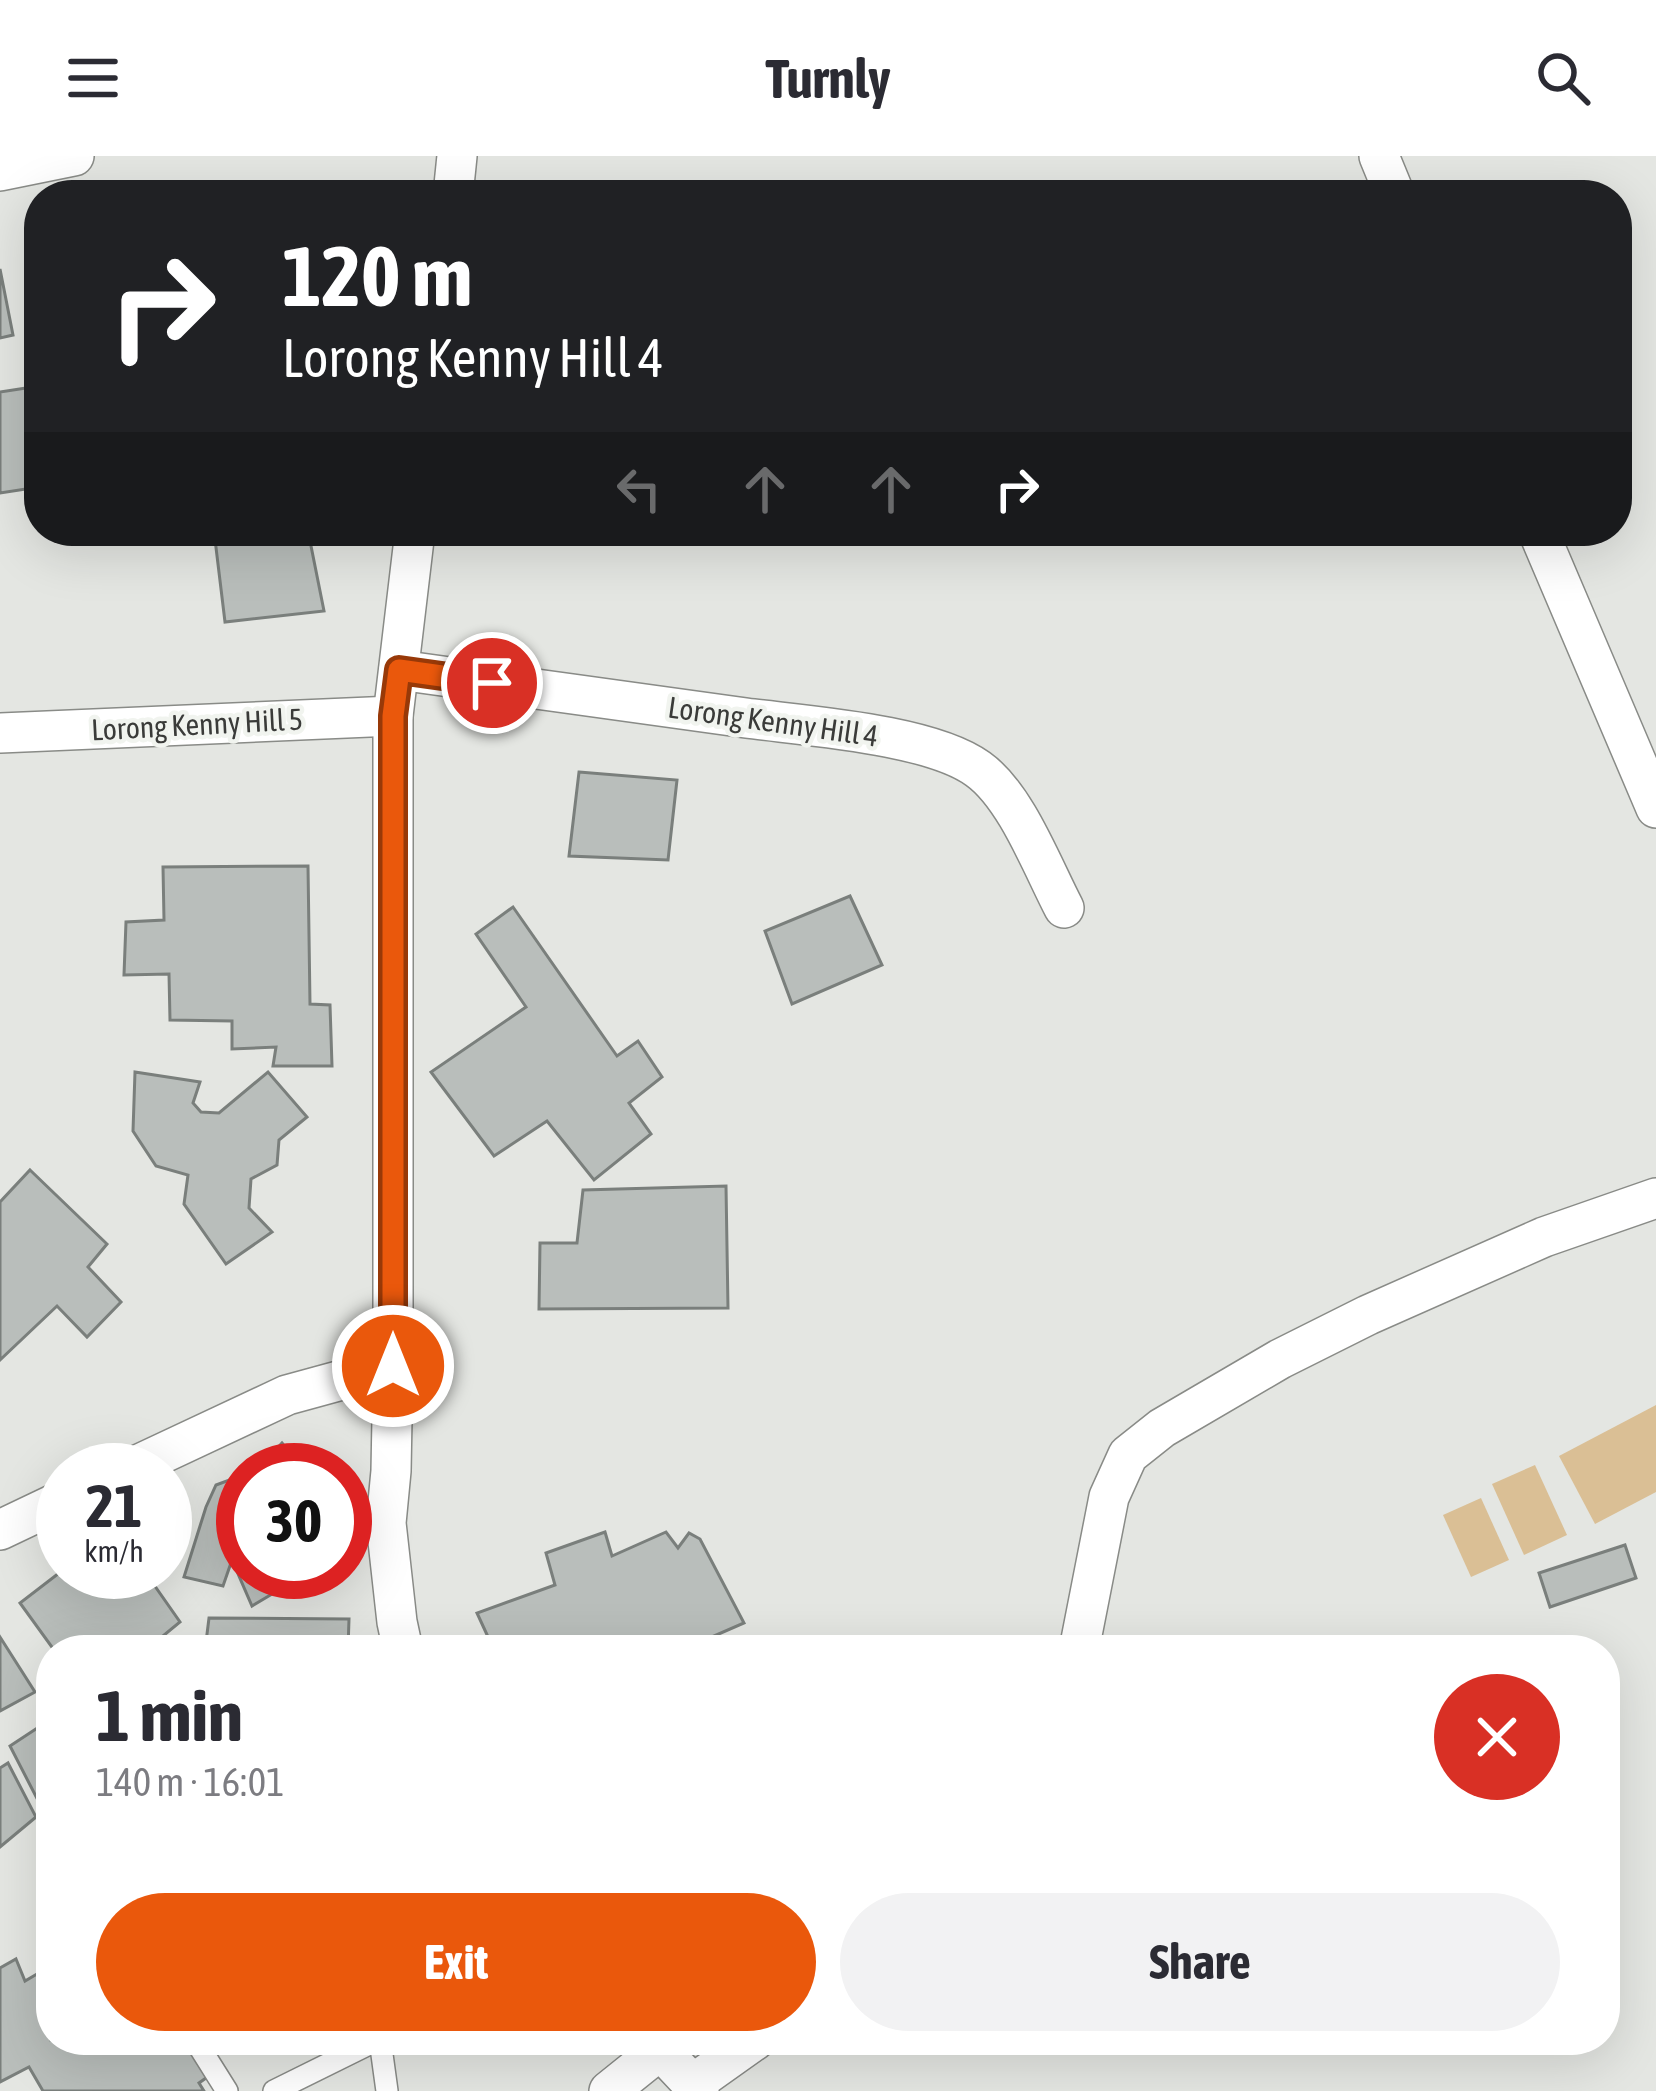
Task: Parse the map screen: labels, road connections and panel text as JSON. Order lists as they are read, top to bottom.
{
  "streets": {
    "street": ["Lorong Kenny Hill 4", "Lorong Kenny Hill 5"]
  },
  "page": {
    "header": "Turnly",
    "turn": ["120 m", "Lorong Kenny Hill 4"],
    "speed": "21 km/h",
    "limit": "30",
    "heading": ["1 min", "140 m · 16:01"],
    "buttons": ["Exit", "Share"]
  }
}
